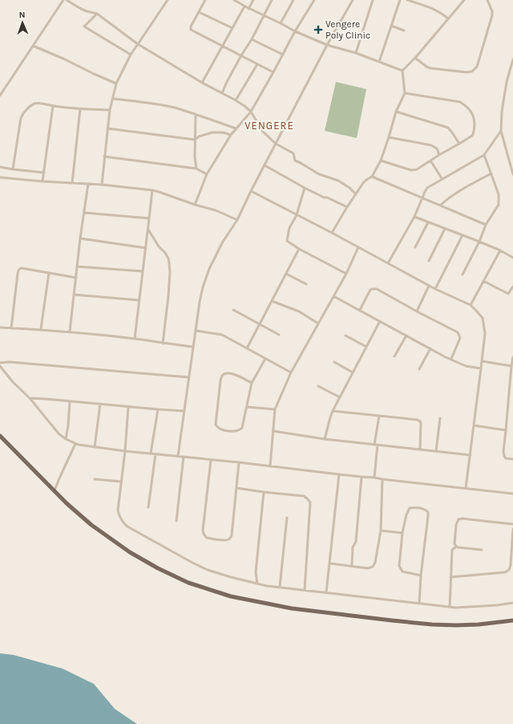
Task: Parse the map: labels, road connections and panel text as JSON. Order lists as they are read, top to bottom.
{
  "districts": ["VENGERE"],
  "places": {
    "health": ["Vengere Poly Clinic"]
  },
  "north": "top"
}
